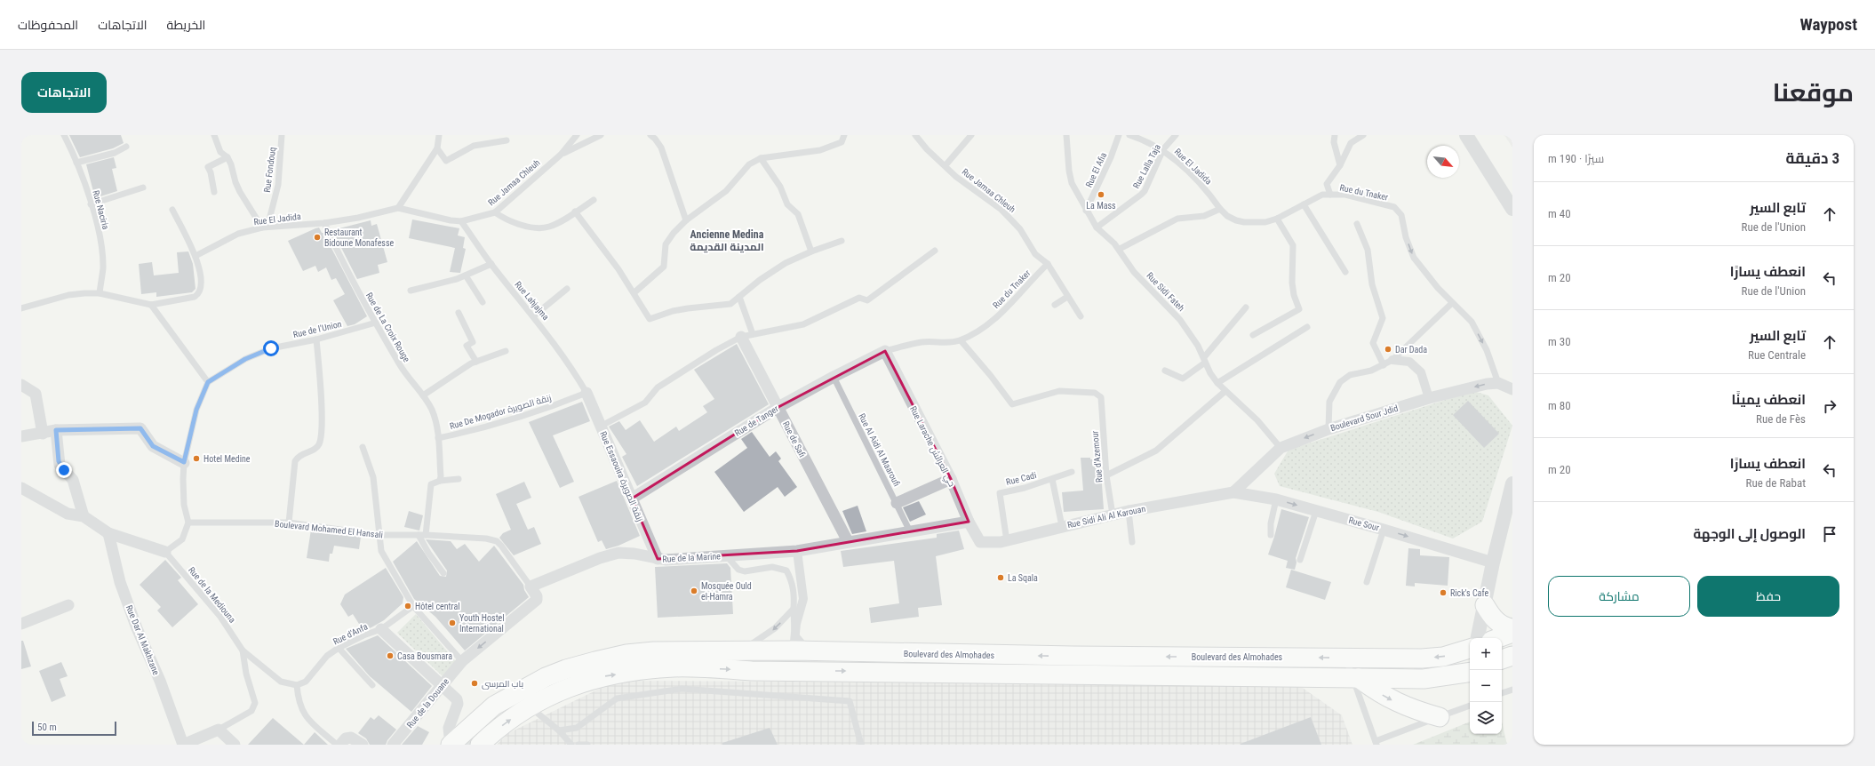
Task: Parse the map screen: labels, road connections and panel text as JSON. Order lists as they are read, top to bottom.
{
  "streets": {
    "main road": ["Boulevard des Almohades"],
    "street": [
      "Boulevard Sour Jdid",
      "Rue de Tanger",
      "Rue de Safi",
      "Rue Larache حي العرائش",
      "Rue Essaouira زنقة الصويرة",
      "Rue Sidi Ali Al Karouan",
      "Rue Sour",
      "Rue de la Marine",
      "Rue Dar Al Makhzane",
      "Rue de la Douane"
    ],
    "lane": [
      "Rue Lalla Taja",
      "Rue El Jadida",
      "Rue Fondouq",
      "Rue El Afia",
      "Rue Jamaa Chleuh",
      "Rue du Tnaker",
      "Rue Naciria",
      "Rue Sidi Fateh",
      "Rue Lahjajma",
      "Rue de La Croix Rouge",
      "Rue de l'Union",
      "Rue De Mogador زنقة الصويرة",
      "Rue Al Aidi Al Maaroufi",
      "Rue d'Azemour",
      "Rue Cadi",
      "Boulevard Mohamed El Hansali",
      "Rue de la Mediouna",
      "Rue d'Anfa"
    ]
  },
  "crossings": [
    ["Rue Lalla Taja", "Rue El Jadida"],
    ["Rue Lalla Taja", "Rue Sidi Fateh"],
    ["Rue El Jadida", "Rue Fondouq"],
    ["Rue El Jadida", "Rue Jamaa Chleuh"],
    ["Rue El Jadida", "Rue du Tnaker"],
    ["Rue El Jadida", "Rue de La Croix Rouge"],
    ["Rue El Afia", "Rue Sidi Fateh"],
    ["Rue Jamaa Chleuh", "Rue du Tnaker"],
    ["Rue Jamaa Chleuh", "Rue Lahjajma"],
    ["Rue Jamaa Chleuh", "Rue de La Croix Rouge"],
    ["Rue du Tnaker", "Boulevard Sour Jdid"],
    ["Rue du Tnaker", "Rue de Tanger"],
    ["Rue du Tnaker", "Rue Larache حي العرائش"],
    ["Rue du Tnaker", "Rue d'Azemour"],
    ["Rue Sidi Fateh", "Boulevard Sour Jdid"],
    ["Rue Lahjajma", "Rue De Mogador زنقة الصويرة"],
    ["Rue Lahjajma", "Rue Essaouira زنقة الصويرة"],
    ["Rue de La Croix Rouge", "Rue de l'Union"],
    ["Rue de La Croix Rouge", "Rue De Mogador زنقة الصويرة"],
    ["Rue De Mogador زنقة الصويرة", "Rue Essaouira زنقة الصويرة"],
    ["Boulevard Sour Jdid", "Rue Sidi Ali Al Karouan"],
    ["Boulevard Sour Jdid", "Rue Sour"],
    ["Rue de Tanger", "Rue de Safi"],
    ["Rue de Tanger", "Rue Larache حي العرائش"],
    ["Rue de Tanger", "Rue Al Aidi Al Maaroufi"],
    ["Rue de Tanger", "Rue Essaouira زنقة الصويرة"],
    ["Rue de Safi", "Rue de la Marine"],
    ["Rue Larache حي العرائش", "Rue Sidi Ali Al Karouan"],
    ["Rue Larache حي العرائش", "Rue de la Marine"],
    ["Rue Al Aidi Al Maaroufi", "Rue de la Marine"],
    ["Rue d'Azemour", "Rue Sidi Ali Al Karouan"],
    ["Rue Essaouira زنقة الصويرة", "Rue de la Marine"],
    ["Rue Cadi", "Rue Sidi Ali Al Karouan"],
    ["Rue Sidi Ali Al Karouan", "Rue Sour"],
    ["Boulevard Mohamed El Hansali", "Rue de la Marine"],
    ["Rue de la Mediouna", "Rue d'Anfa"]
  ],
  "one_way": ["Rue du Tnaker", "Boulevard Sour Jdid", "Rue Sour"],
  "districts": ["Ancienne Medina المدينة القديمة"],
  "places": [
    "La Mass",
    "Restaurant Bidoune Monafesse",
    "Dar Dada",
    "Hotel Medine",
    "La Sqala",
    "Mosquée Ould el-Hamra",
    "Rick's Cafe",
    "Hôtel central",
    "Youth Hostel International",
    "Casa Bousmara",
    "باب المرسى"
  ],
  "scale_bar": "50 m",
  "north": "bottom right",
  "page": {
    "header": "Waypost",
    "nav": ["الخريطة", "الاتجاهات", "المحفوظات"],
    "title": "موقعنا",
    "buttons": [
      "الاتجاهات",
      ["حفظ", "مشاركة"]
    ],
    "heading": ["3 دقيقة", "سيرًا · 190 m"],
    "list": [
      ["تابع السير", "Rue de l'Union", "40 m"],
      ["انعطف يسارًا", "Rue de l'Union", "20 m"],
      ["تابع السير", "Rue Centrale", "30 m"],
      ["انعطف يمينًا", "Rue de Fès", "80 m"],
      ["انعطف يسارًا", "Rue de Rabat", "20 m"],
      "الوصول إلى الوجهة"
    ],
    "map_buttons": ["+", "−"],
    "scale": "50 m"
  }
}
